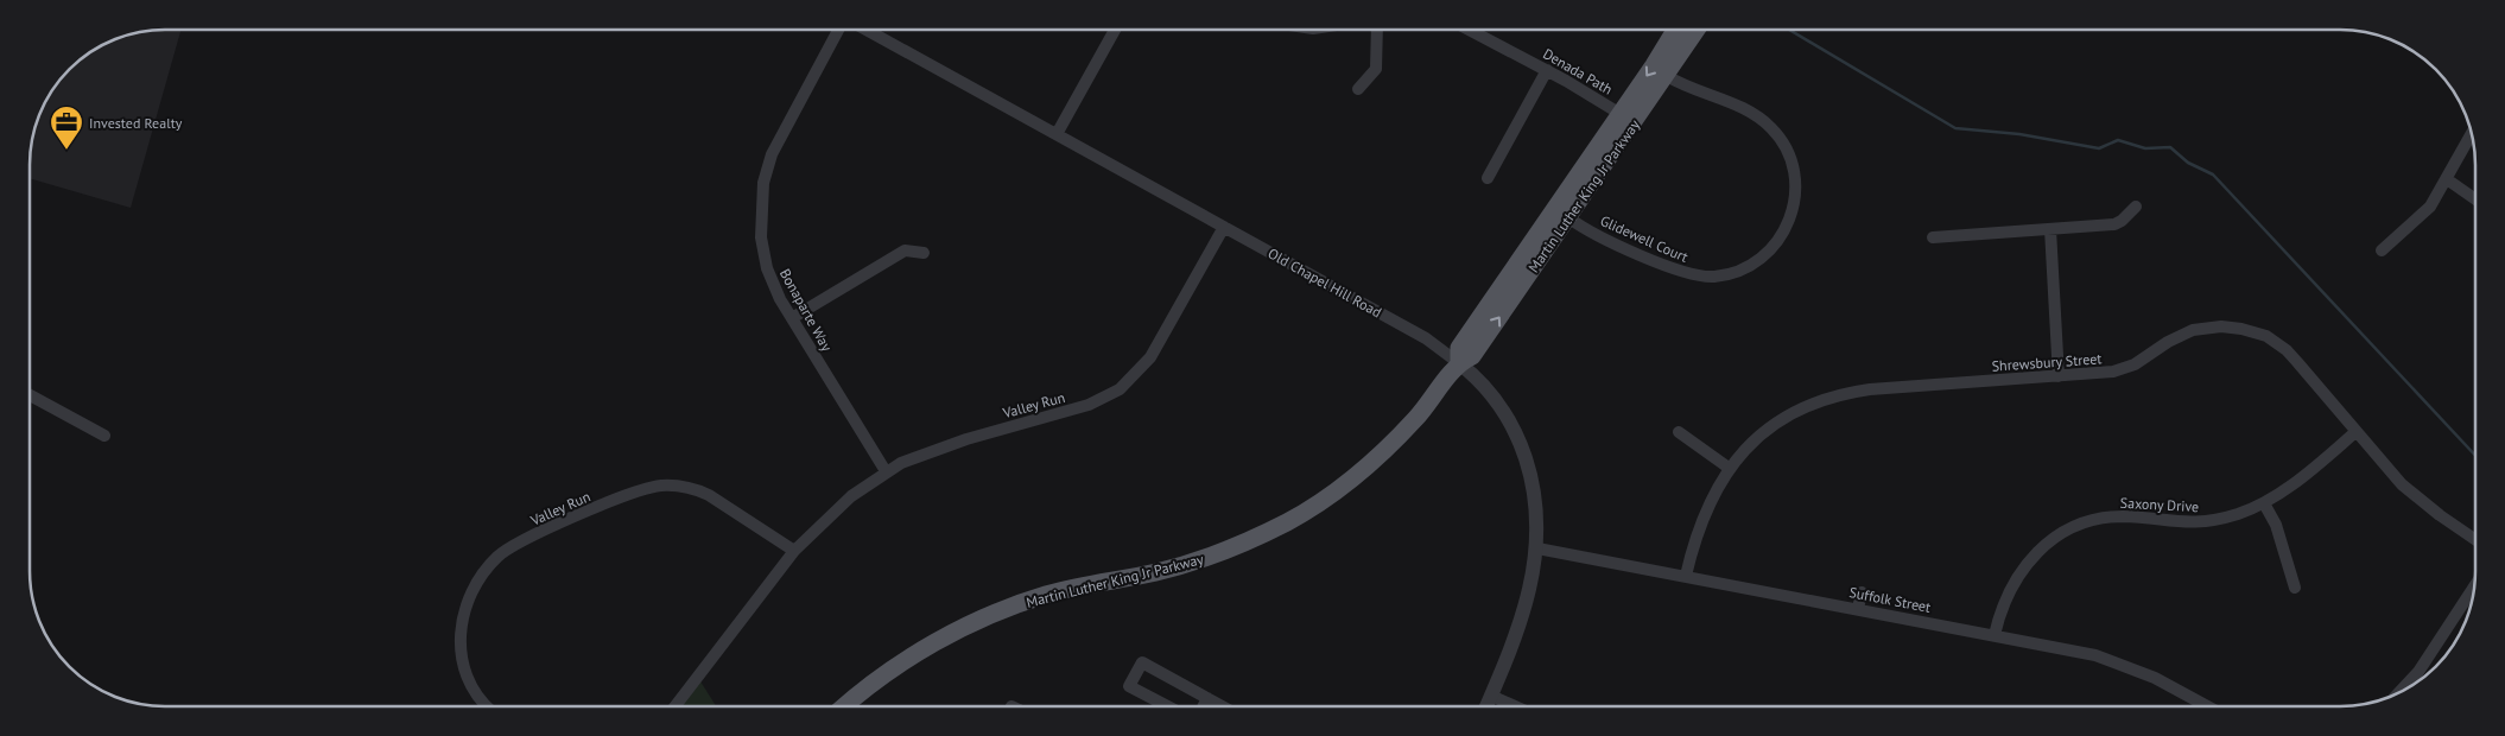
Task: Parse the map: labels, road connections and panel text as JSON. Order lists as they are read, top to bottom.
{
  "streets": {
    "main road": ["Martin Luther King Jr Parkway"],
    "street": [
      "Denada Path",
      "Glidewell Court",
      "Old Chapel Hill Road",
      "Bonaparte Way",
      "Shrewsbury Street",
      "Valley Run",
      "Saxony Drive",
      "Suffolk Street"
    ]
  },
  "crossings": [
    ["Denada Path", "Martin Luther King Jr Parkway"],
    ["Martin Luther King Jr Parkway", "Glidewell Court"],
    ["Martin Luther King Jr Parkway", "Old Chapel Hill Road"],
    ["Old Chapel Hill Road", "Valley Run"],
    ["Old Chapel Hill Road", "Suffolk Street"],
    ["Bonaparte Way", "Valley Run"],
    ["Shrewsbury Street", "Saxony Drive"],
    ["Shrewsbury Street", "Suffolk Street"],
    ["Saxony Drive", "Suffolk Street"]
  ],
  "places": {
    "office": ["Invested Realty"]
  }
}
